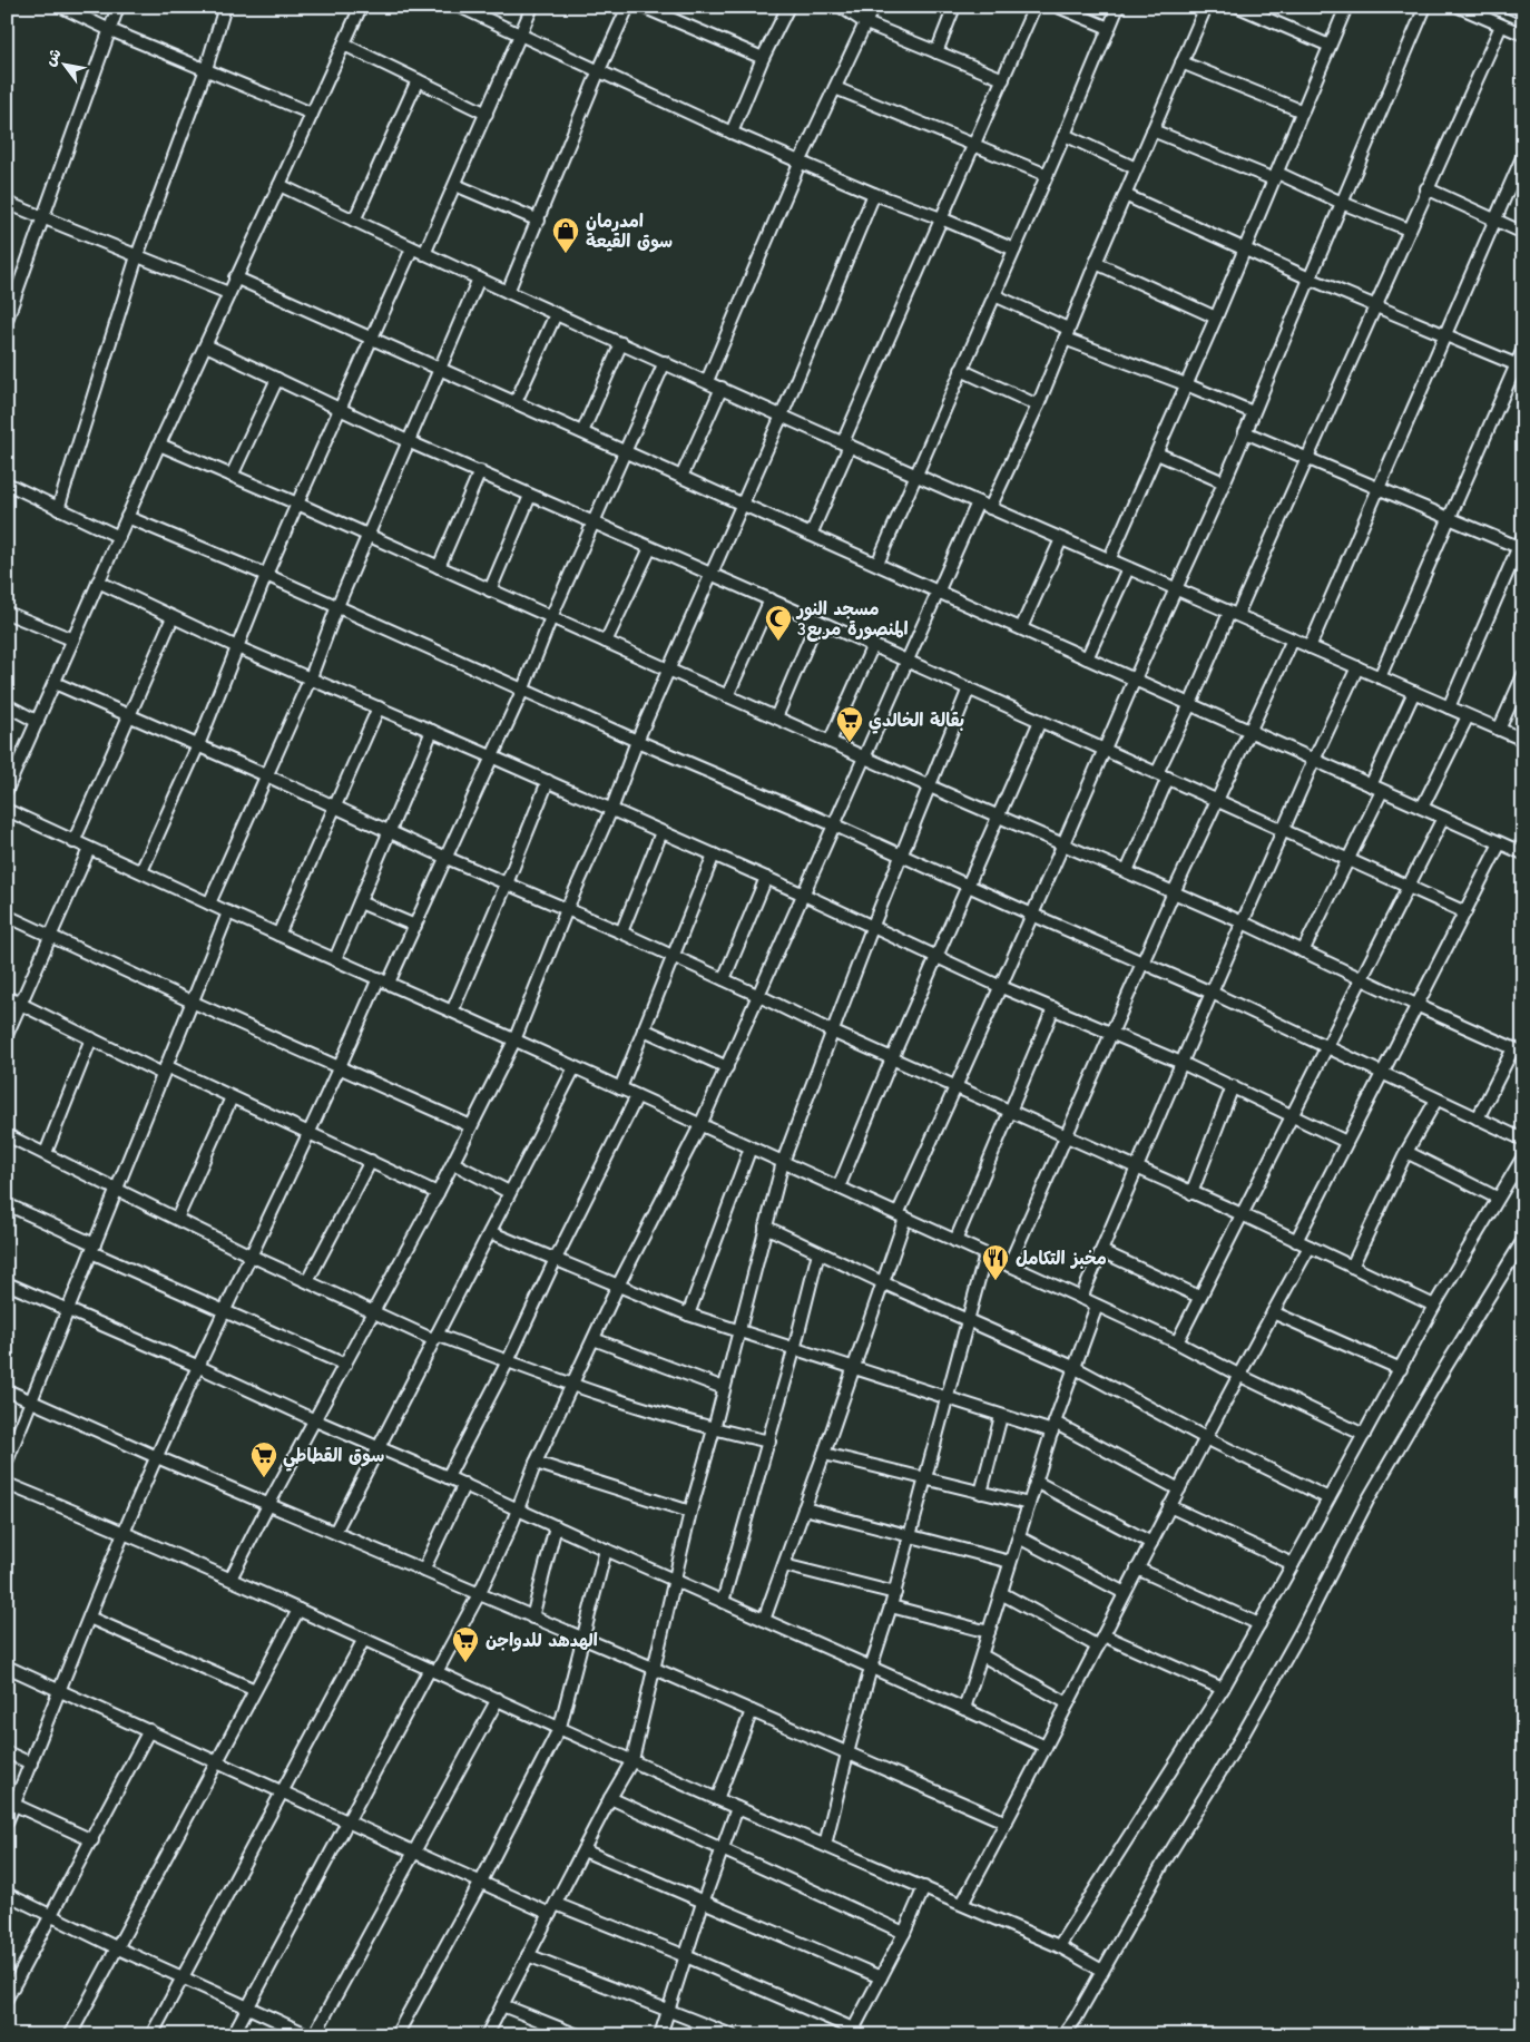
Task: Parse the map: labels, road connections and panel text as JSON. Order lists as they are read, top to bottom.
{
  "places": {
    "shop": ["امدرمان سوق القيعة"],
    "mosque": ["مسجد النور المنصورة مربع3"],
    "supermarket": ["بقالة الخالدي", "سوق القطاطي", "الهدهد للدواجن"],
    "restaurant": ["مخبز التكامل"]
  },
  "north": "top left"
}
